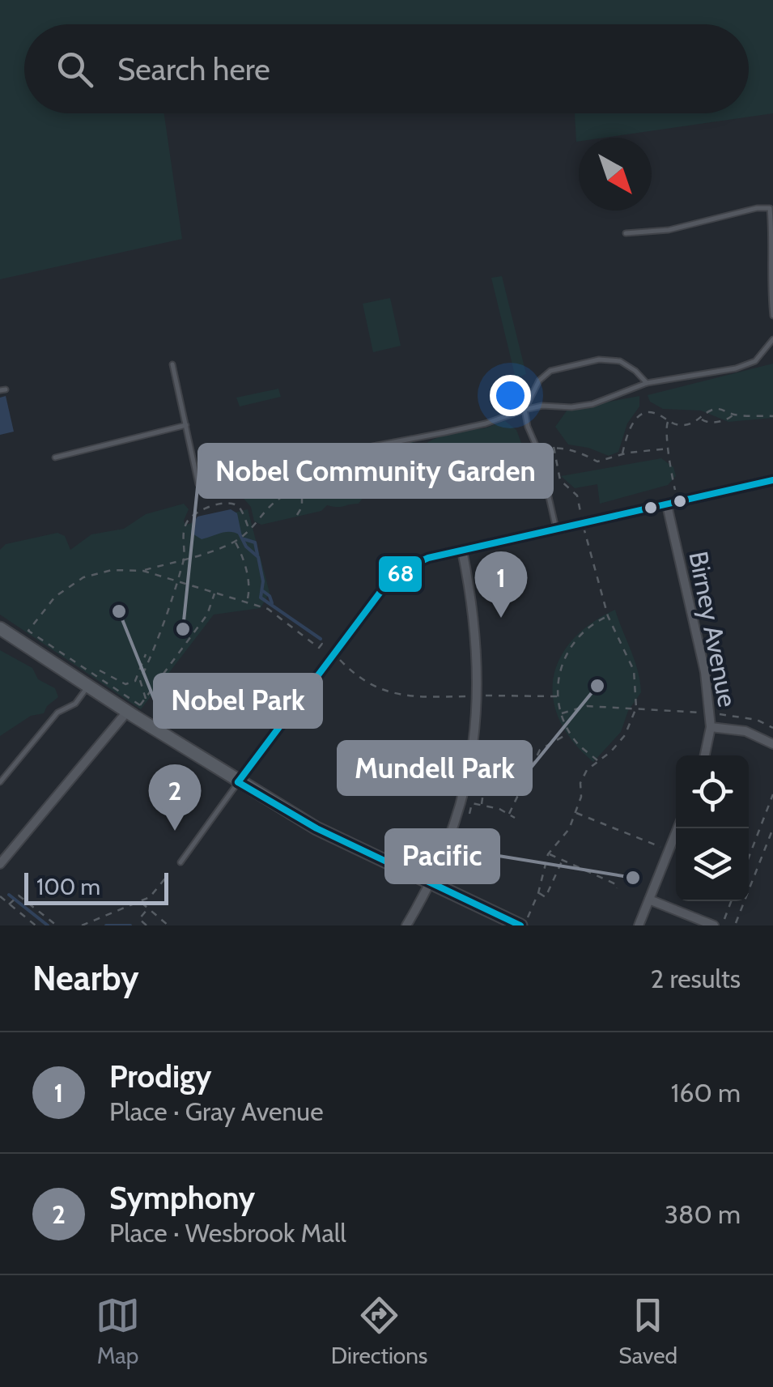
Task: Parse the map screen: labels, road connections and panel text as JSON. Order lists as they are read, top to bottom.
{
  "streets": {
    "street": ["Birney Avenue"]
  },
  "places": [
    "Nobel Park",
    "Nobel Community Garden",
    "Mundell Park",
    "Pacific"
  ],
  "lines": ["transit line 68"],
  "scale_bar": "100 m",
  "north": "bottom right",
  "page": {
    "search": "Search here",
    "pins": ["1", "2"],
    "scale": "100 m",
    "heading": ["Nearby", "2 results"],
    "list": [
      {
        "mark": "1",
        "name": "Prodigy",
        "note": "Place · Gray Avenue",
        "value": "160 m"
      },
      {
        "mark": "2",
        "name": "Symphony",
        "note": "Place · Wesbrook Mall",
        "value": "380 m"
      }
    ],
    "nav": ["Map", "Directions", "Saved"]
  }
}
